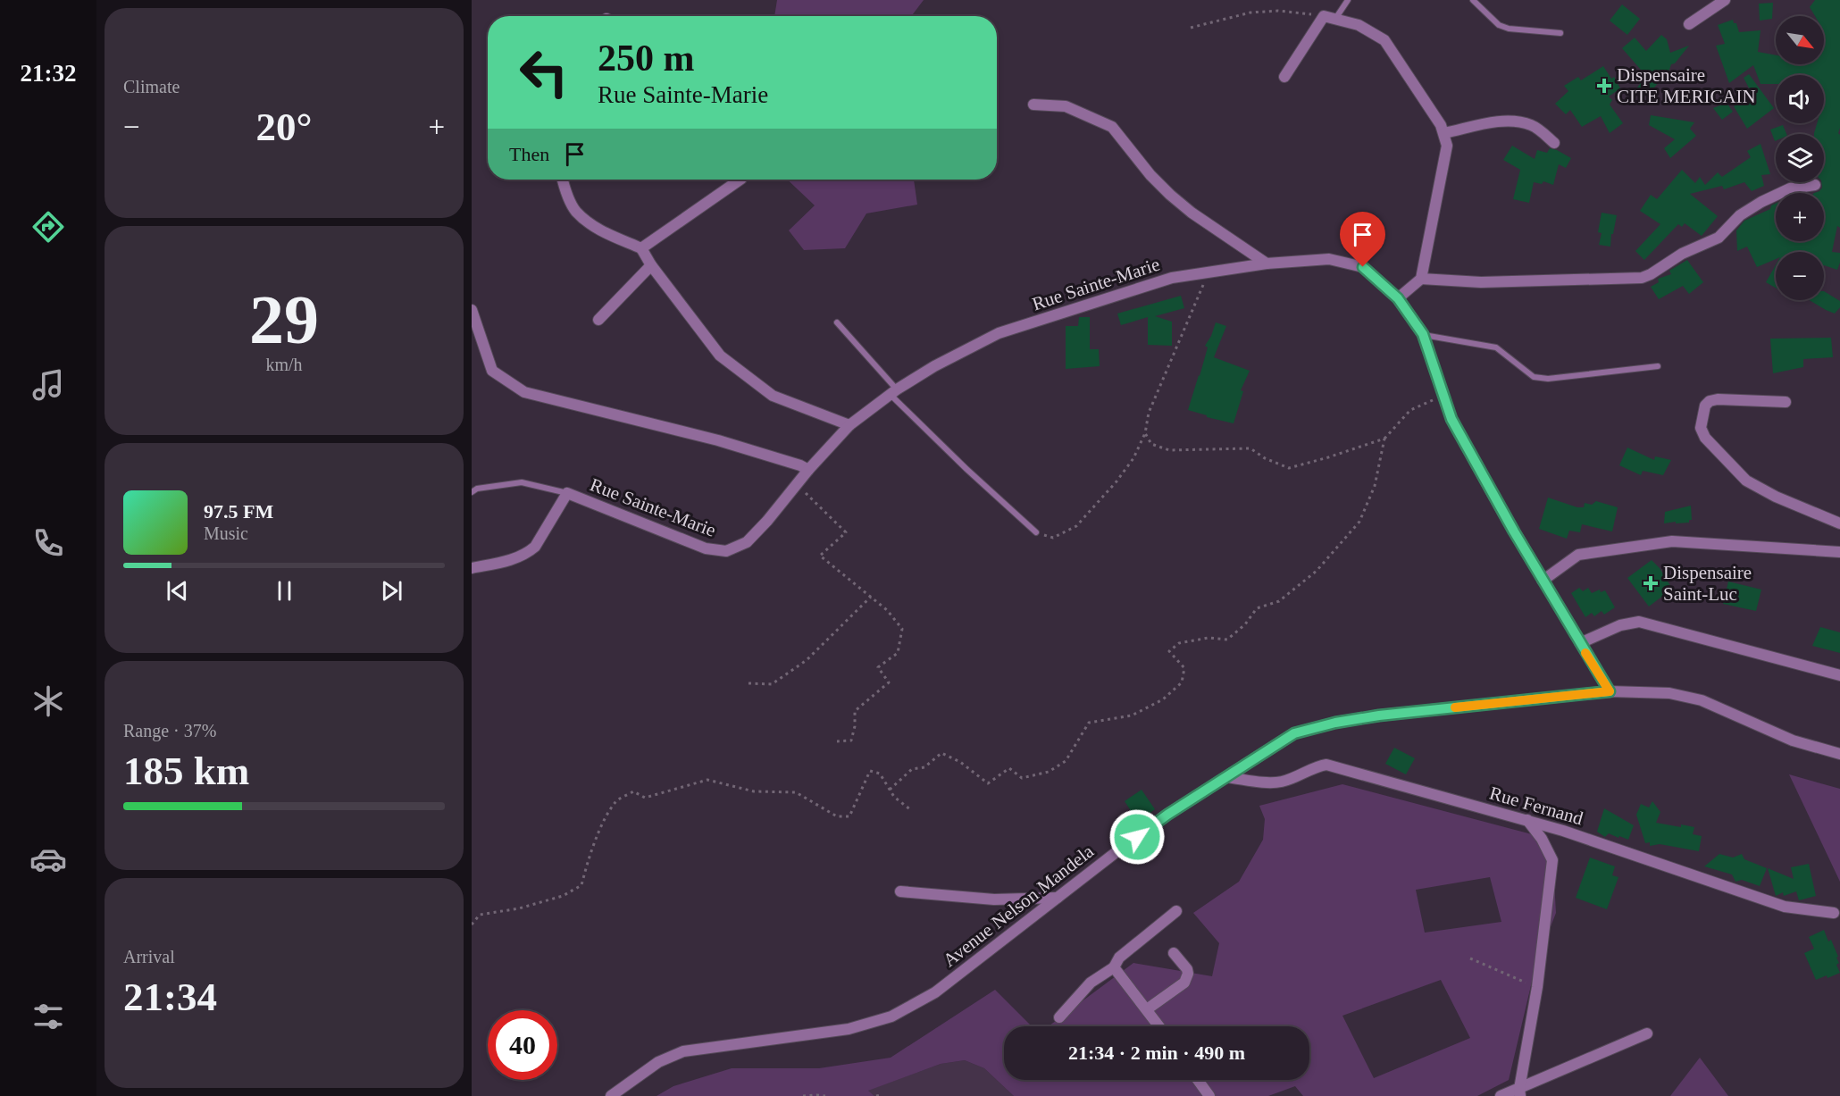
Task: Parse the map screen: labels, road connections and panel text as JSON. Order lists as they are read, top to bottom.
{
  "streets": {
    "street": ["Rue Sainte-Marie", "Rue Fernand", "Avenue Nelson Mandela"]
  },
  "crossings": [
    ["Rue Sainte-Marie", "Avenue Nelson Mandela"],
    ["Rue Fernand", "Avenue Nelson Mandela"]
  ],
  "places": {
    "health": ["Dispensaire CITE MERICAIN", "Dispensaire Saint-Luc"]
  },
  "north": "bottom right",
  "page": {
    "tabs": "21:32",
    "tile": [
      "Climate",
      ["29", "km/h"],
      ["Range · 37%", "185 km"],
      ["Arrival", "21:34"]
    ],
    "map_buttons": ["+", "−"],
    "turn": ["250 m", "Rue Sainte-Marie"],
    "heat": ["−", "20°", "+"],
    "then": "Then",
    "song": ["97.5 FM", "Music"],
    "limit": "40",
    "trip": "21:34 · 2 min · 490 m"
  }
}
